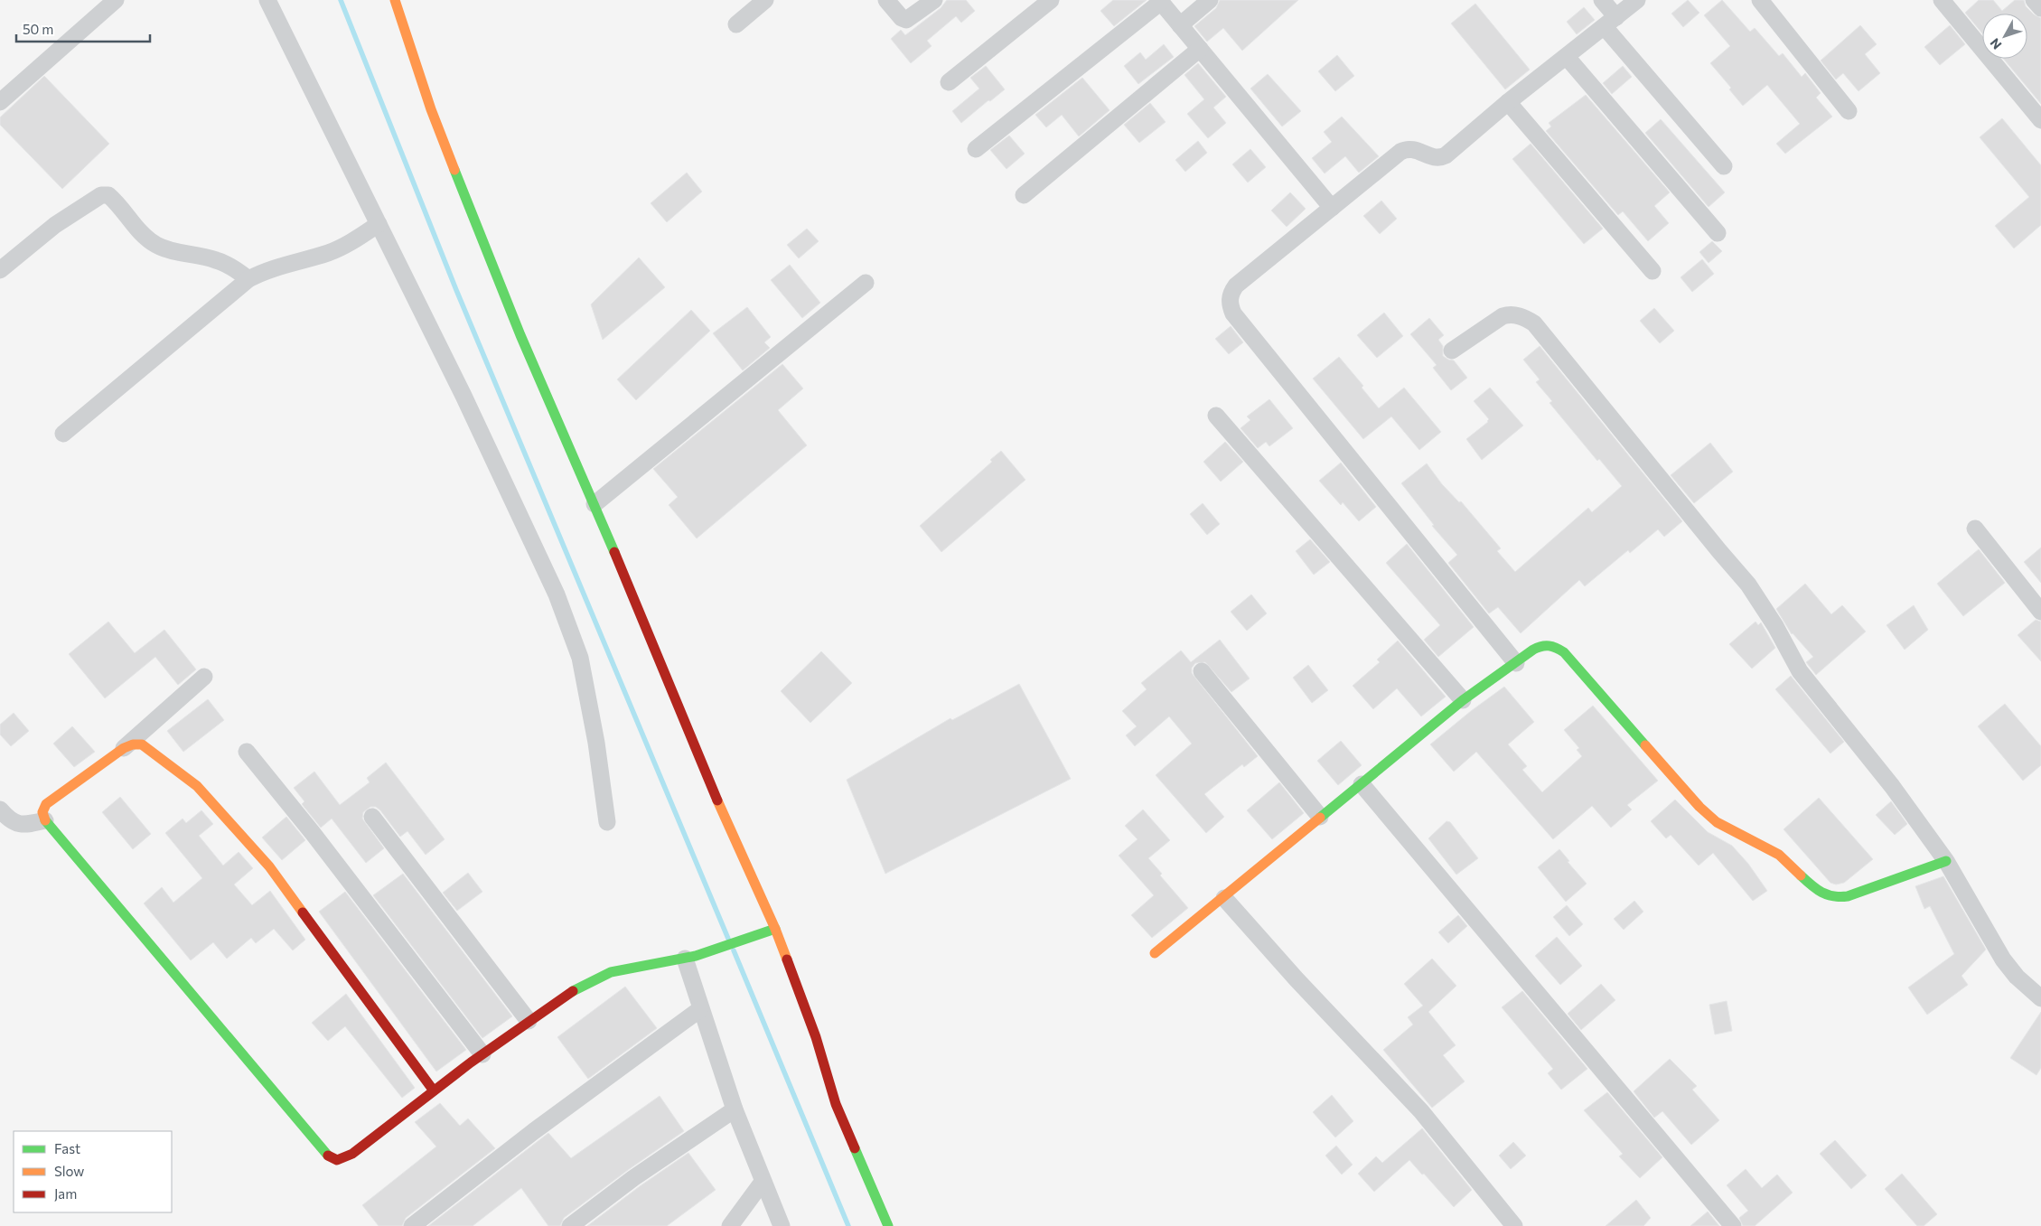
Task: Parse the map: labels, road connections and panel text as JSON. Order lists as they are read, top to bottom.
{
  "legend": ["Fast", "Slow", "Jam"],
  "scale_bar": "50 m",
  "north": "bottom left"
}
